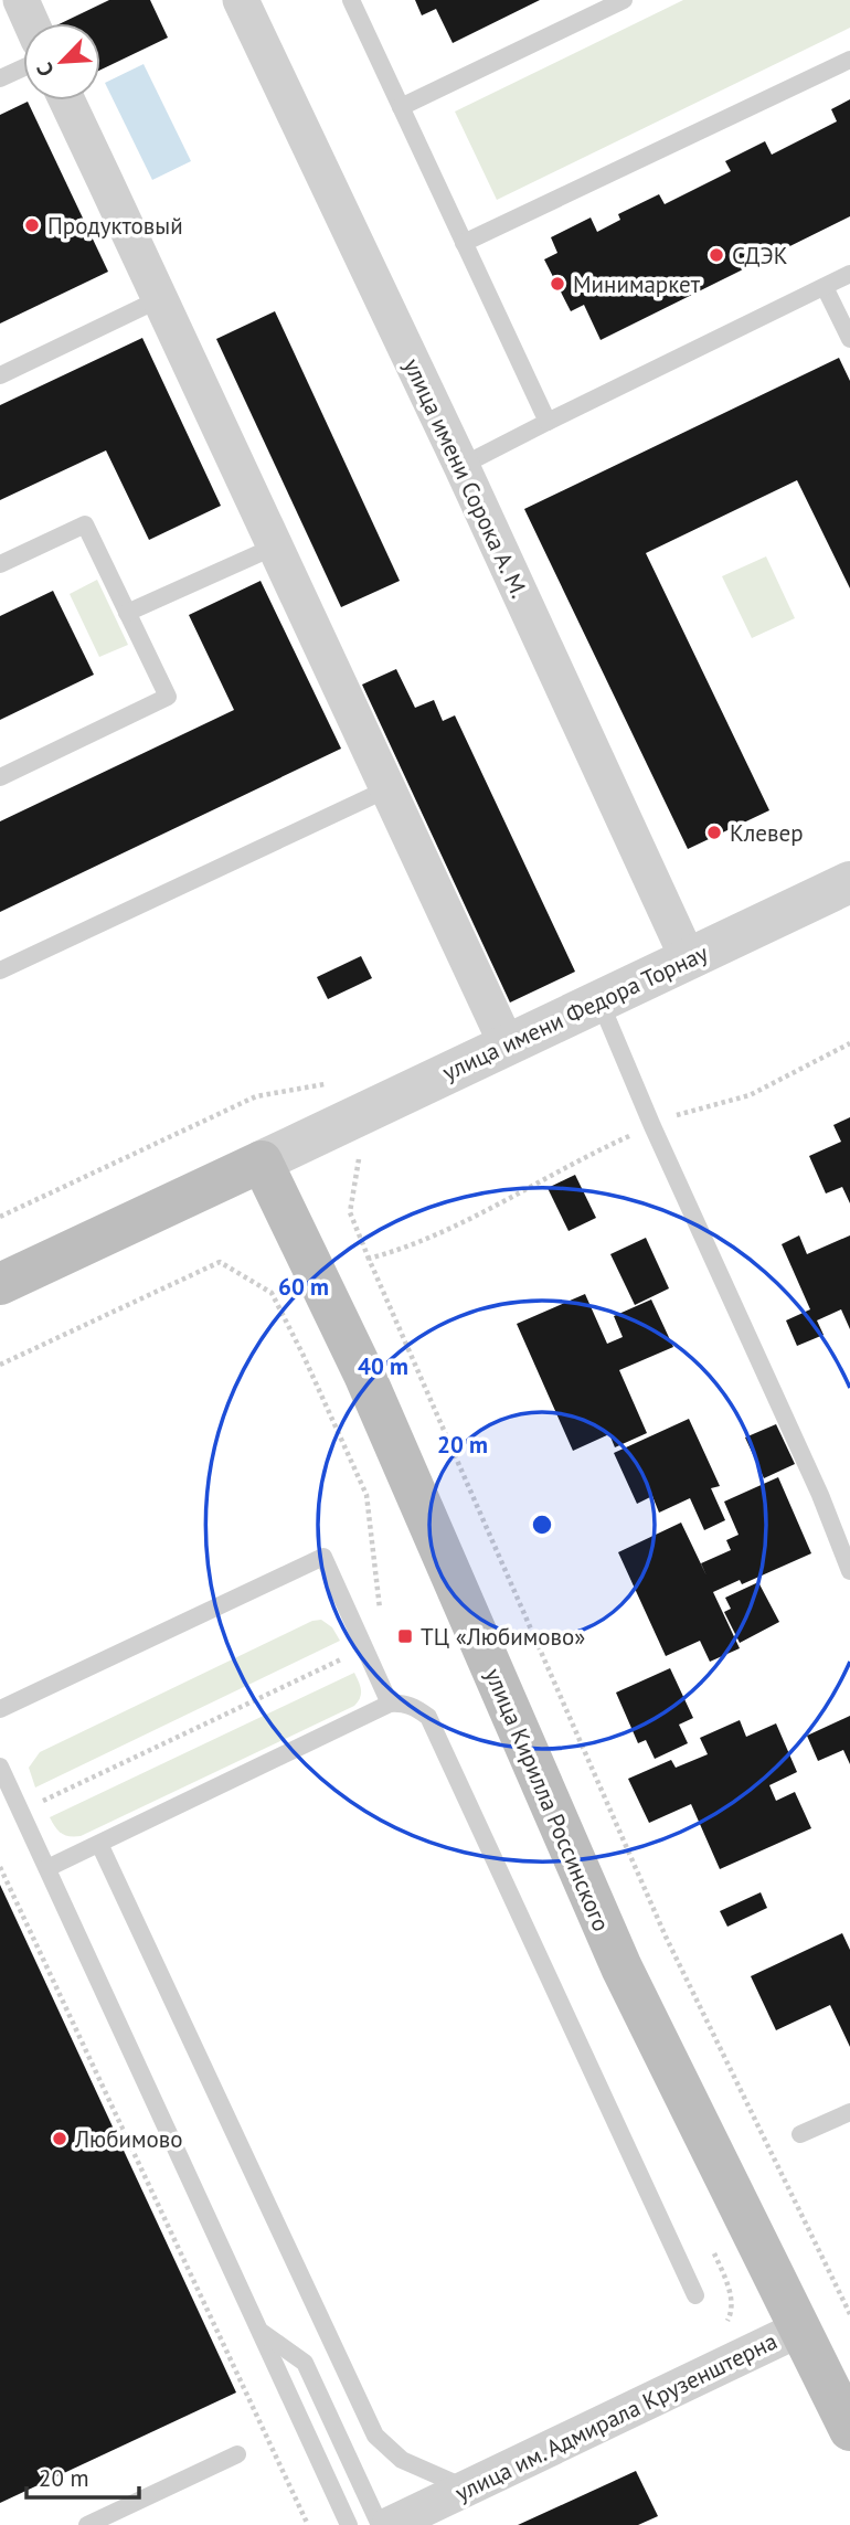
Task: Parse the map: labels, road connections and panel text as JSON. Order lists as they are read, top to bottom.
{
  "streets": {
    "main road": ["улица Кирилла Россинского"],
    "street": ["улица имени Сорока А. М.", "улица имени Федора Торнау", "улица им. Адмирала Крузенштерна"]
  },
  "crossings": [
    ["улица имени Сорока А. М.", "улица имени Федора Торнау"],
    ["улица имени Федора Торнау", "улица Кирилла Россинского"],
    ["улица Кирилла Россинского", "улица им. Адмирала Крузенштерна"]
  ],
  "places": {
    "other": [
      "Продуктовый",
      "СДЭК",
      "Минимаркет",
      "Клевер",
      "Любимово"
    ],
    "transit": ["ТЦ «Любимово»"]
  },
  "scale_bar": "20 m",
  "north": "bottom left",
  "rings": ["60 m", "40 m", "20 m"]
}
